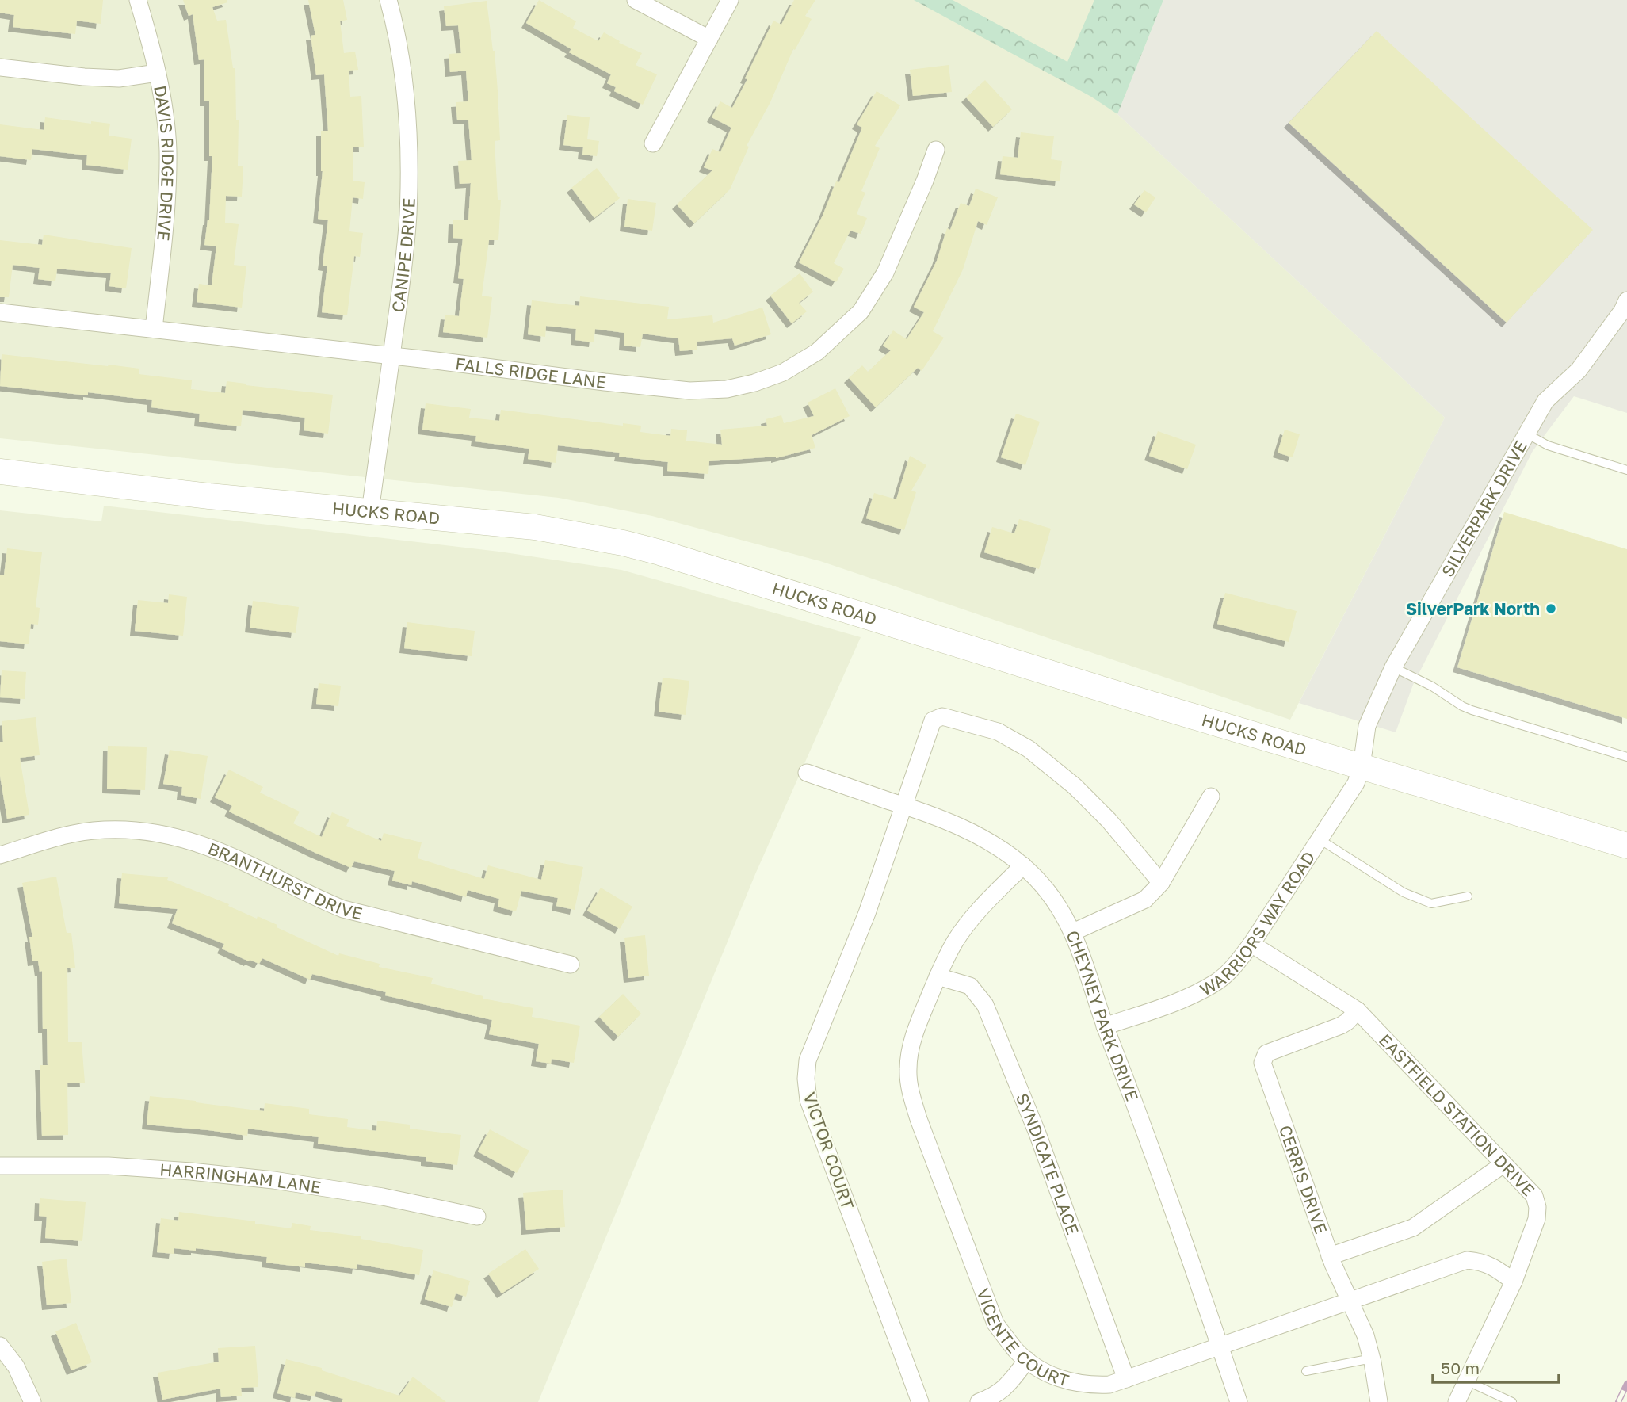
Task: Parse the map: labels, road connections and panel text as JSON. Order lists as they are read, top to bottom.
{
  "streets": {
    "main road": ["HUCKS ROAD"],
    "street": [
      "DAVIS RIDGE DRIVE",
      "CANIPE DRIVE",
      "FALLS RIDGE LANE",
      "SILVERPARK DRIVE",
      "BRANTHURST DRIVE",
      "WARRIORS WAY ROAD",
      "CHEYNEY PARK DRIVE",
      "EASTFIELD STATION DRIVE",
      "VICTOR COURT",
      "SYNDICATE PLACE",
      "HARRINGHAM LANE",
      "CERRIS DRIVE",
      "VICENTE COURT"
    ]
  },
  "crossings": [
    ["DAVIS RIDGE DRIVE", "FALLS RIDGE LANE"],
    ["CANIPE DRIVE", "FALLS RIDGE LANE"],
    ["CANIPE DRIVE", "HUCKS ROAD"],
    ["SILVERPARK DRIVE", "HUCKS ROAD"],
    ["SILVERPARK DRIVE", "WARRIORS WAY ROAD"],
    ["HUCKS ROAD", "WARRIORS WAY ROAD"],
    ["WARRIORS WAY ROAD", "CHEYNEY PARK DRIVE"],
    ["WARRIORS WAY ROAD", "EASTFIELD STATION DRIVE"],
    ["CHEYNEY PARK DRIVE", "VICTOR COURT"],
    ["CHEYNEY PARK DRIVE", "VICENTE COURT"],
    ["EASTFIELD STATION DRIVE", "CERRIS DRIVE"],
    ["EASTFIELD STATION DRIVE", "VICENTE COURT"],
    ["SYNDICATE PLACE", "VICENTE COURT"],
    ["CERRIS DRIVE", "VICENTE COURT"]
  ],
  "places": ["SilverPark North"],
  "scale_bar": "50 m"
}
